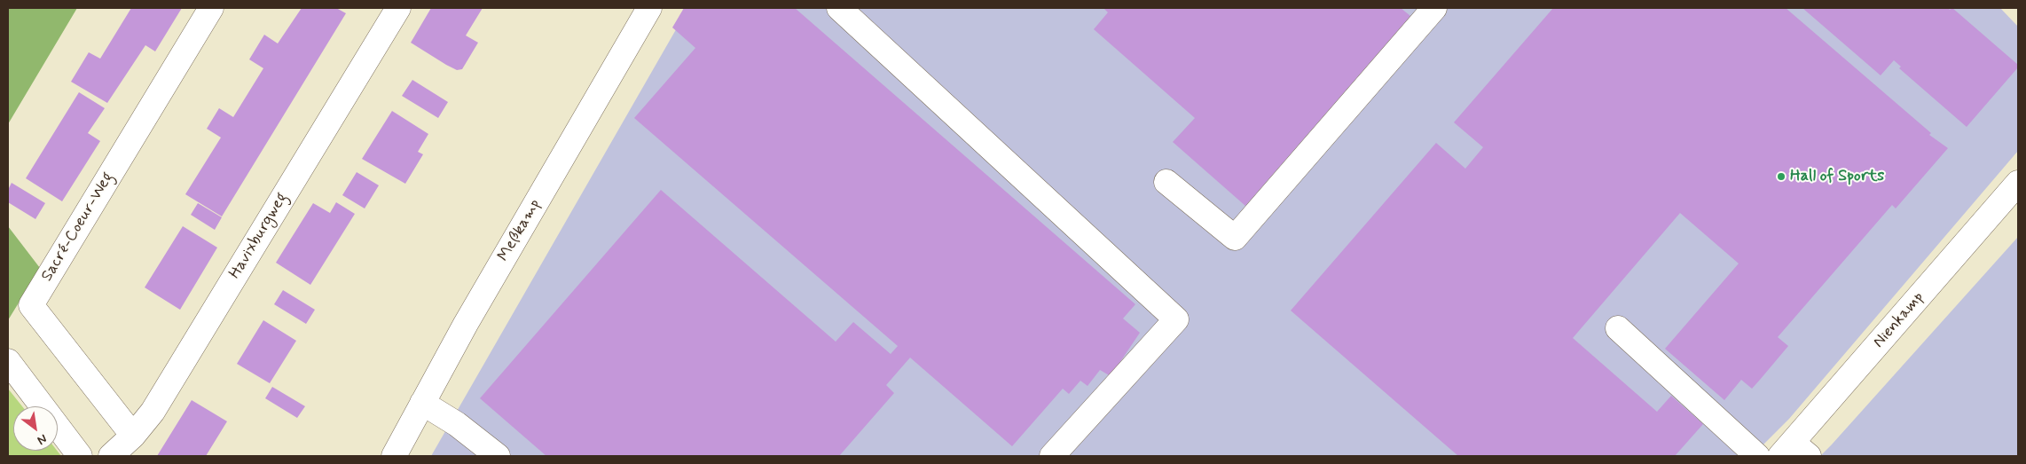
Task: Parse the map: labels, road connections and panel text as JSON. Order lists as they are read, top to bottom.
{
  "streets": {
    "street": [
      "Sacré-Coeur-Weg",
      "Meßkamp",
      "Havixburgweg",
      "Nienkamp"
    ]
  },
  "crossings": [
    ["Sacré-Coeur-Weg", "Havixburgweg"]
  ],
  "places": ["Hall of Sports"],
  "north": "bottom right"
}
